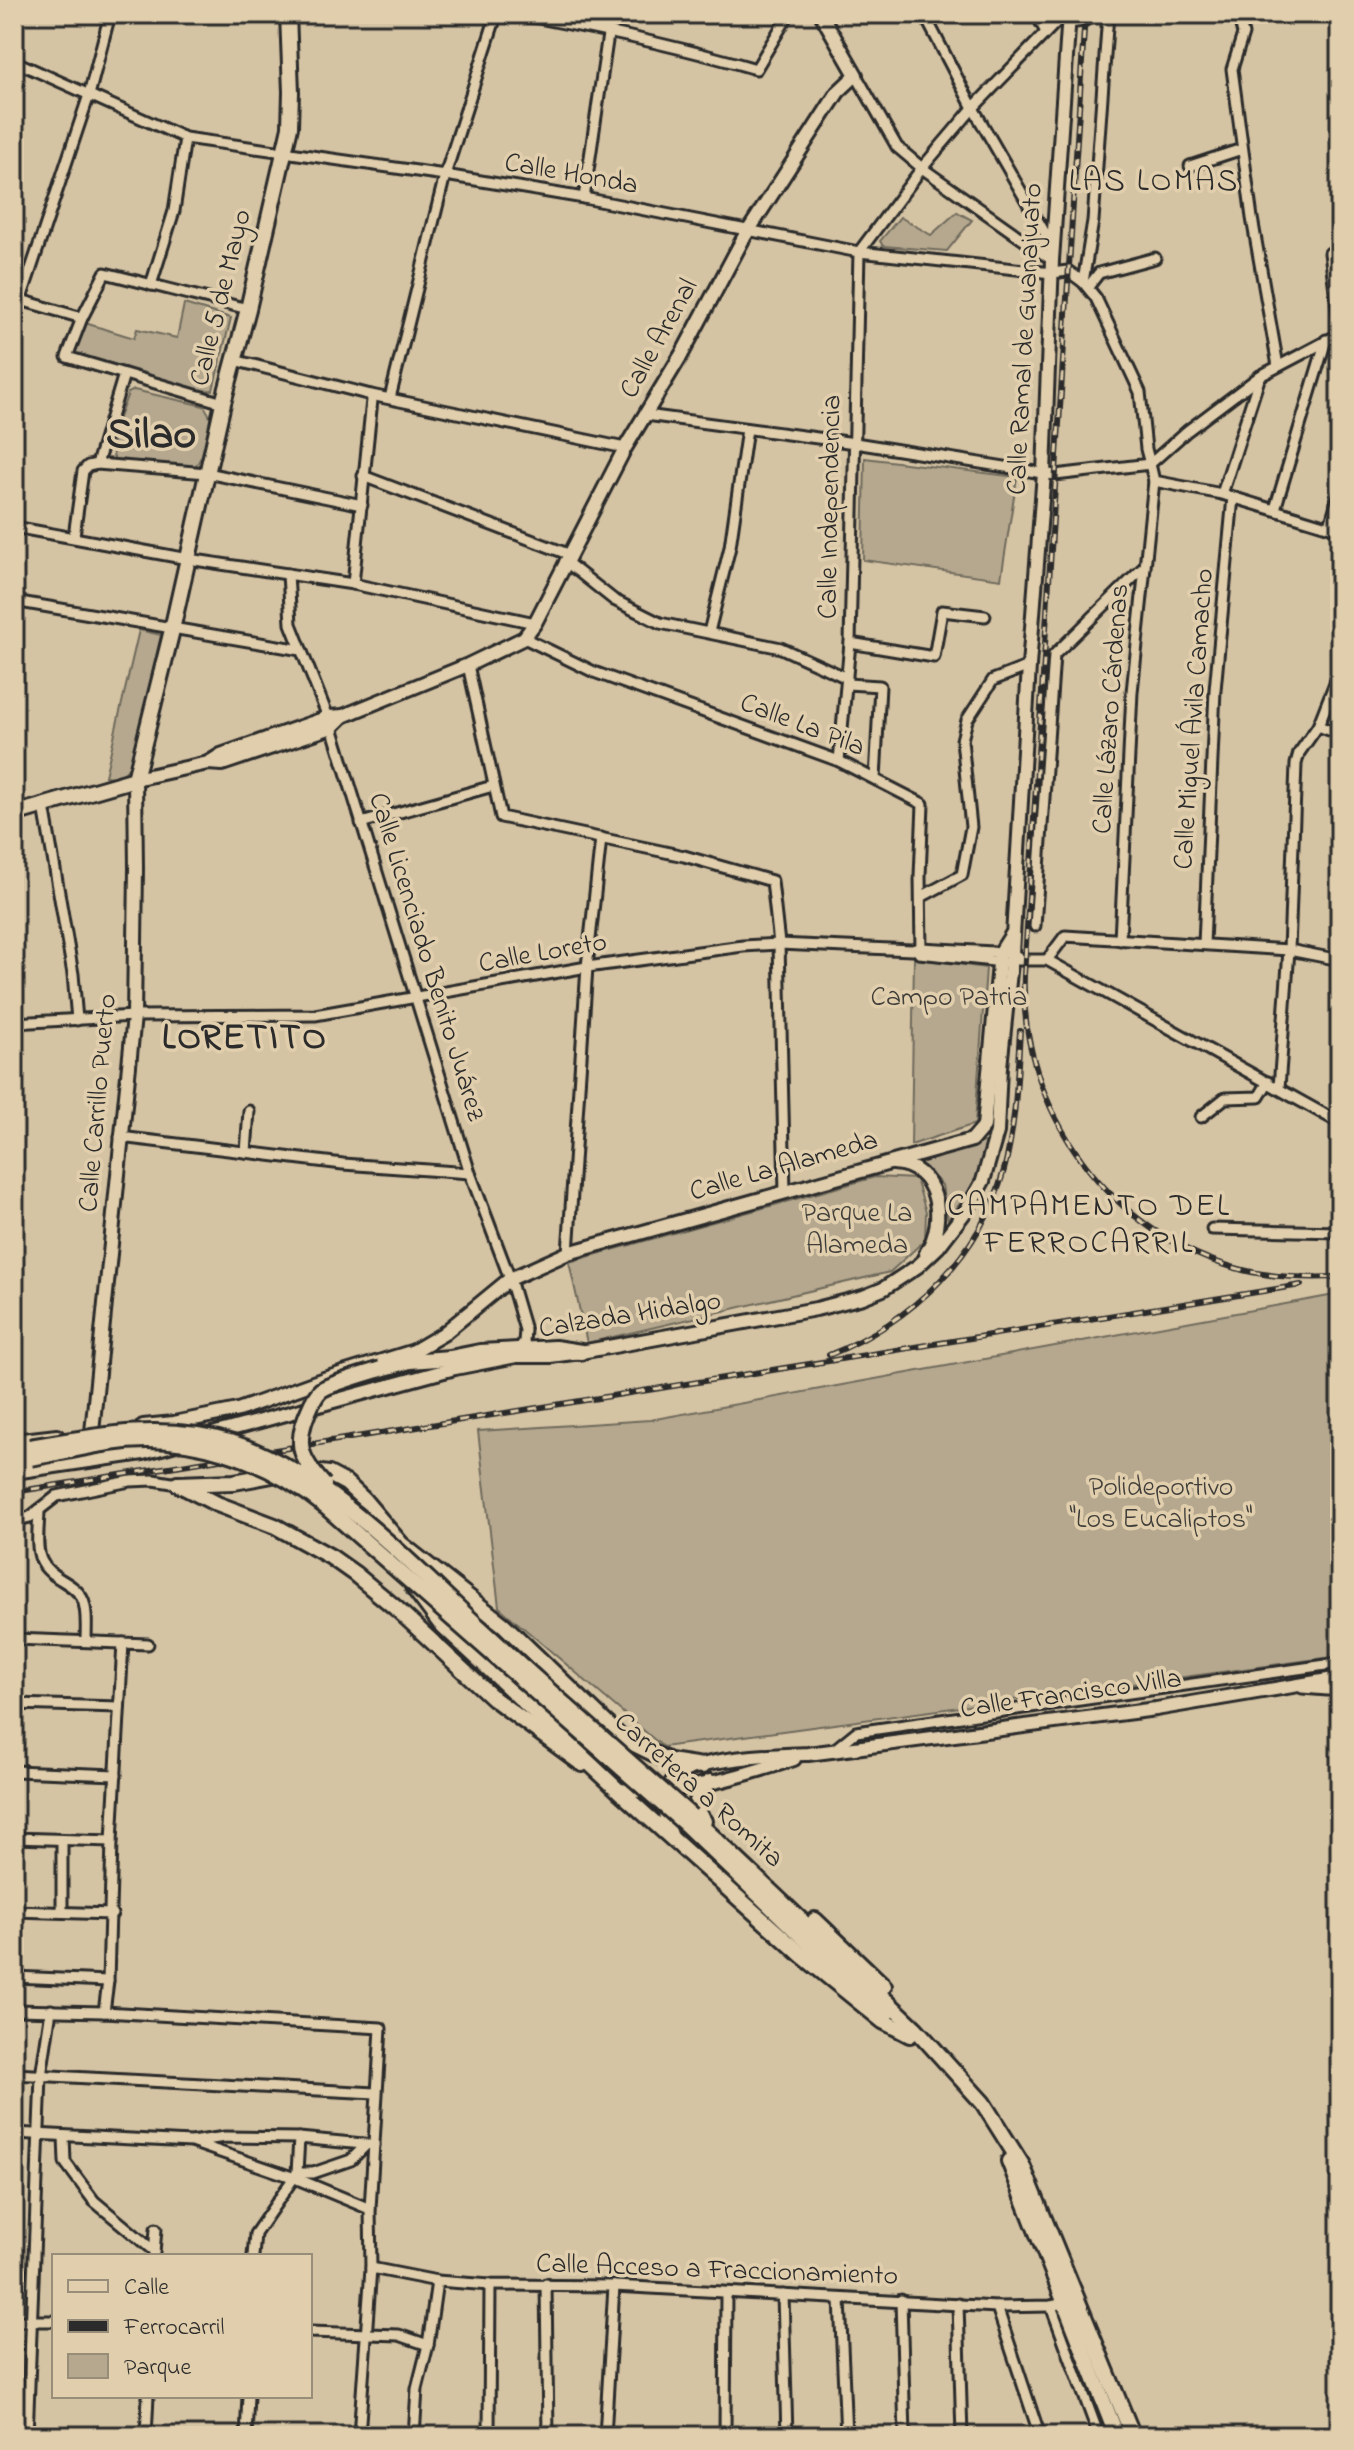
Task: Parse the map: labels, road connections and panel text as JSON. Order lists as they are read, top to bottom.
{
  "streets": {
    "main road": ["Calle 5 de Mayo", "Carretera a Romita"],
    "street": [
      "Calle Honda",
      "Calle Arenal",
      "Calle Ramal de Guanajuato",
      "Calle Independencia",
      "Calle Lázaro Cárdenas",
      "Calle Miguel Ávila Camacho",
      "Calle La Pila",
      "Calle Loreto",
      "Calle Licenciado Benito Juárez",
      "Calle Carrillo Puerto",
      "Calle La Alameda",
      "Calzada Hidalgo",
      "Calle Francisco Villa",
      "Calle Acceso a Fraccionamiento"
    ]
  },
  "crossings": [
    ["Calle Honda", "Calle 5 de Mayo"],
    ["Calle Honda", "Calle Arenal"],
    ["Calle Honda", "Calle Ramal de Guanajuato"],
    ["Calle Honda", "Calle Independencia"],
    ["Calle 5 de Mayo", "Calle Carrillo Puerto"],
    ["Calle Arenal", "Calle La Pila"],
    ["Calle Ramal de Guanajuato", "Calle Loreto"],
    ["Calle Ramal de Guanajuato", "Calzada Hidalgo"],
    ["Calle Independencia", "Calle La Pila"],
    ["Calle La Pila", "Calle Loreto"],
    ["Calle Loreto", "Calle Licenciado Benito Juárez"],
    ["Calle Loreto", "Calle Carrillo Puerto"],
    ["Calle Loreto", "Calzada Hidalgo"],
    ["Calle Licenciado Benito Juárez", "Calle La Alameda"],
    ["Calle Carrillo Puerto", "Calle La Alameda"],
    ["Calle Carrillo Puerto", "Calzada Hidalgo"],
    ["Carretera a Romita", "Calle Acceso a Fraccionamiento"]
  ],
  "districts": [
    "LAS LOMAS",
    "Silao",
    "LORETITO",
    "CAMPAMENTO DEL FERROCARRIL"
  ],
  "parks": ["Campo Patria", "Parque La Alameda", "Polideportivo \"Los Eucaliptos\""],
  "legend": ["Calle", "Ferrocarril", "Parque"]
}
